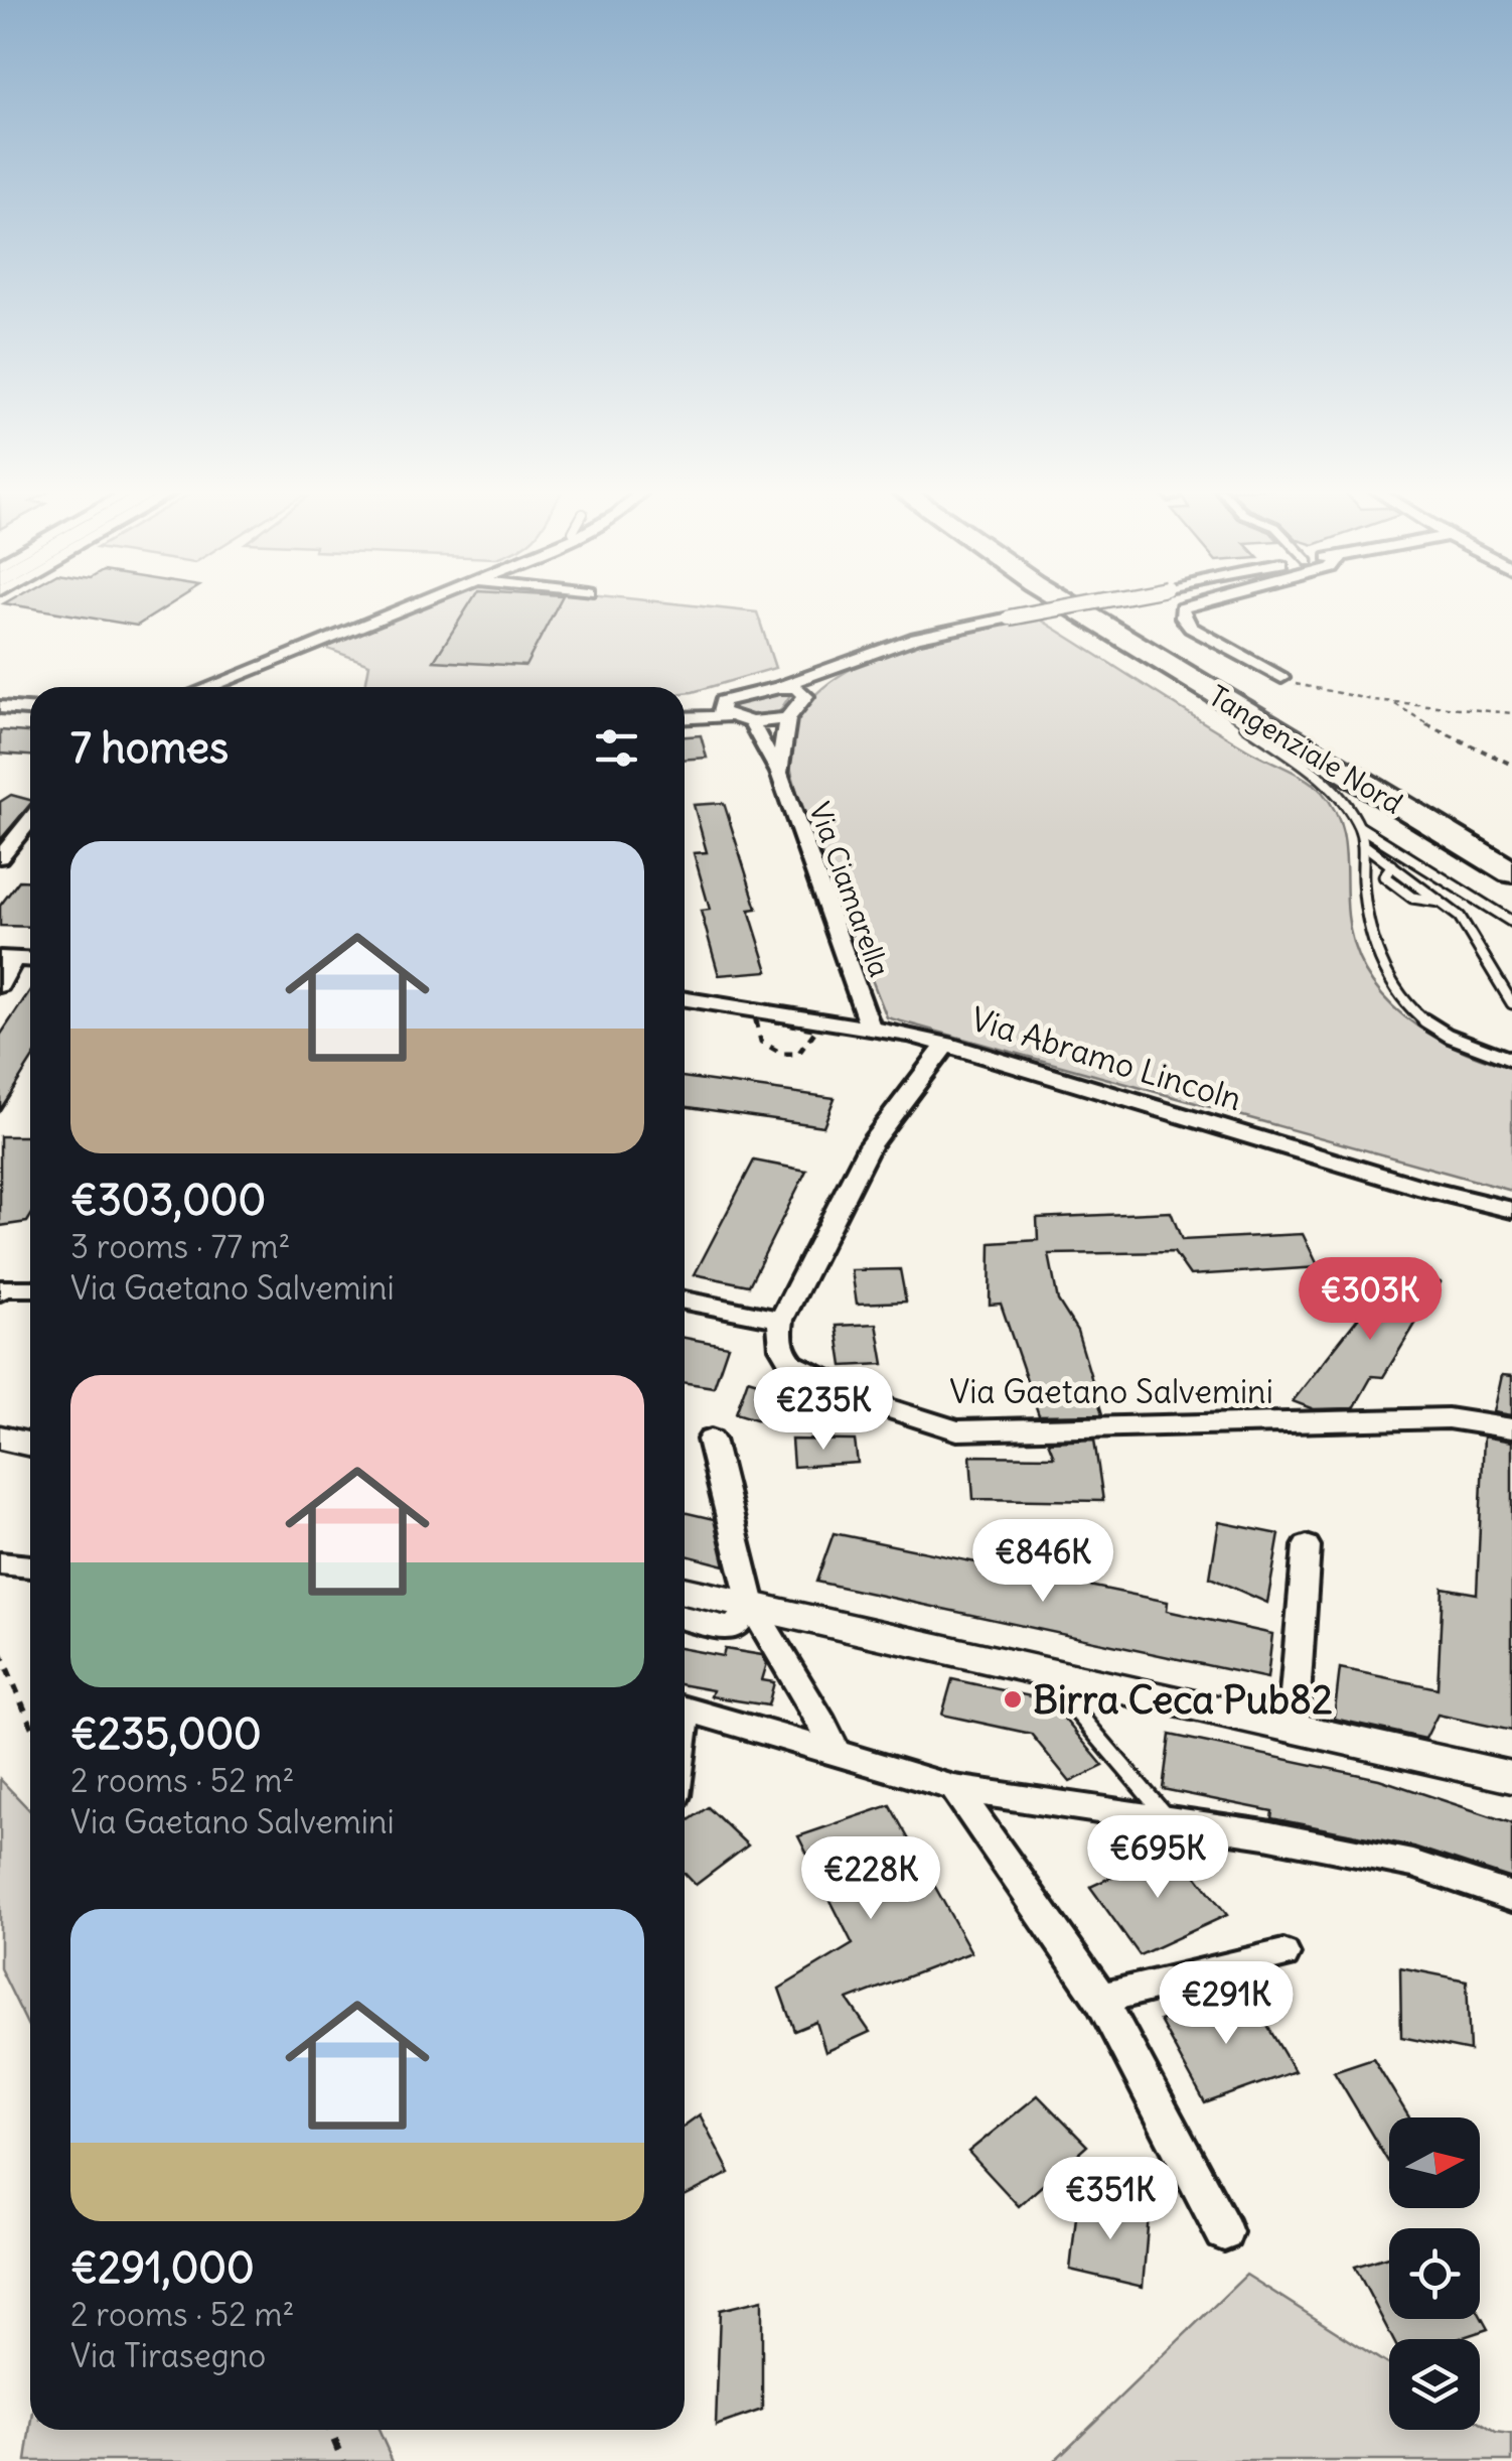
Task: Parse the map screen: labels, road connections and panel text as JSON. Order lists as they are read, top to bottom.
{
  "streets": {
    "highway": ["Tangenziale Nord"],
    "street": ["Via Ciamarella", "Via Abramo Lincoln", "Via Gaetano Salvemini"]
  },
  "crossings": [
    ["Via Ciamarella", "Via Abramo Lincoln"]
  ],
  "places": ["Birra Ceca Pub82"],
  "north": "right",
  "page": {
    "heading": "7 homes",
    "list": [
      {
        "name": "€303,000",
        "note": "3 rooms · 77 m² · Via Gaetano Salvemini"
      },
      {
        "name": "€235,000",
        "note": "2 rooms · 52 m² · Via Gaetano Salvemini"
      },
      {
        "name": "€291,000",
        "note": "2 rooms · 52 m² · Via Tirasegno"
      }
    ],
    "price": [
      "€303K",
      "€235K",
      "€846K",
      "€695K",
      "€228K",
      "€291K",
      "€351K"
    ]
  }
}
